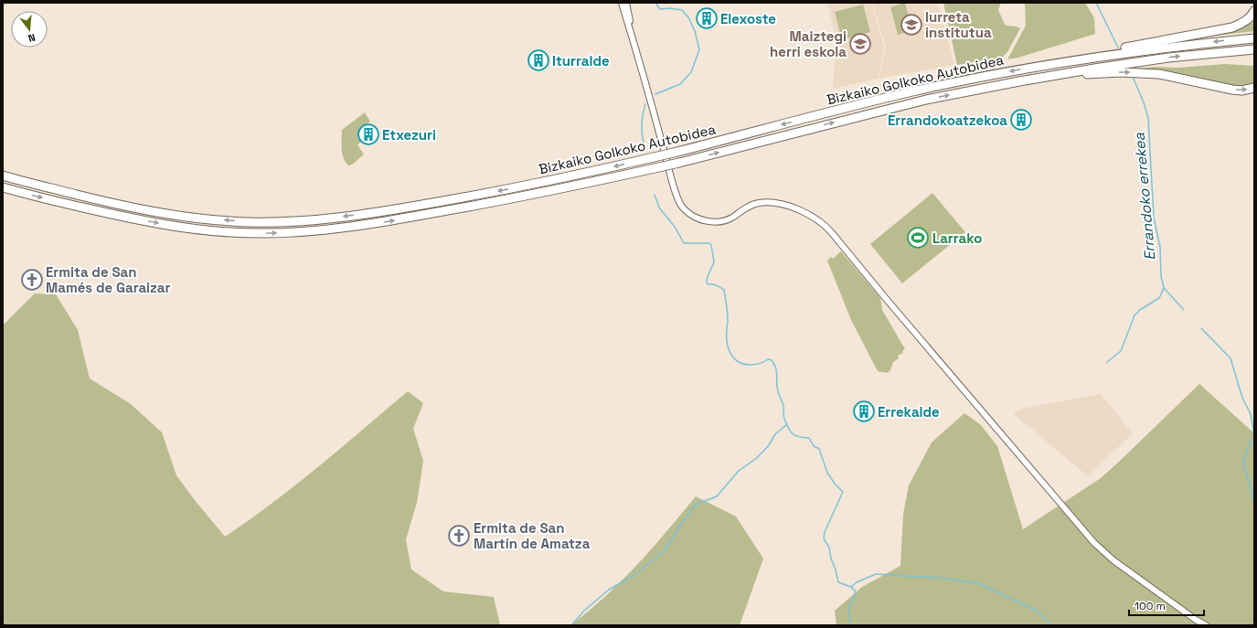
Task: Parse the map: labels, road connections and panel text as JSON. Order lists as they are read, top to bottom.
{
  "streets": {
    "highway": ["Bizkaiko Golkoko Autobidea"]
  },
  "water": ["Errandoko errekea"],
  "places": {
    "building": [
      "Elexoste",
      "Iturralde",
      "Errandokoatzekoa",
      "Etxezuri",
      "Errekalde"
    ],
    "school or university": ["Iurreta institutua", "Maiztegi herri eskola"],
    "sports": ["Larrako"],
    "church": ["Ermita de San Mamés de Garaizar", "Ermita de San Martín de Amatza"]
  },
  "scale_bar": "100 m",
  "north": "bottom"
}
